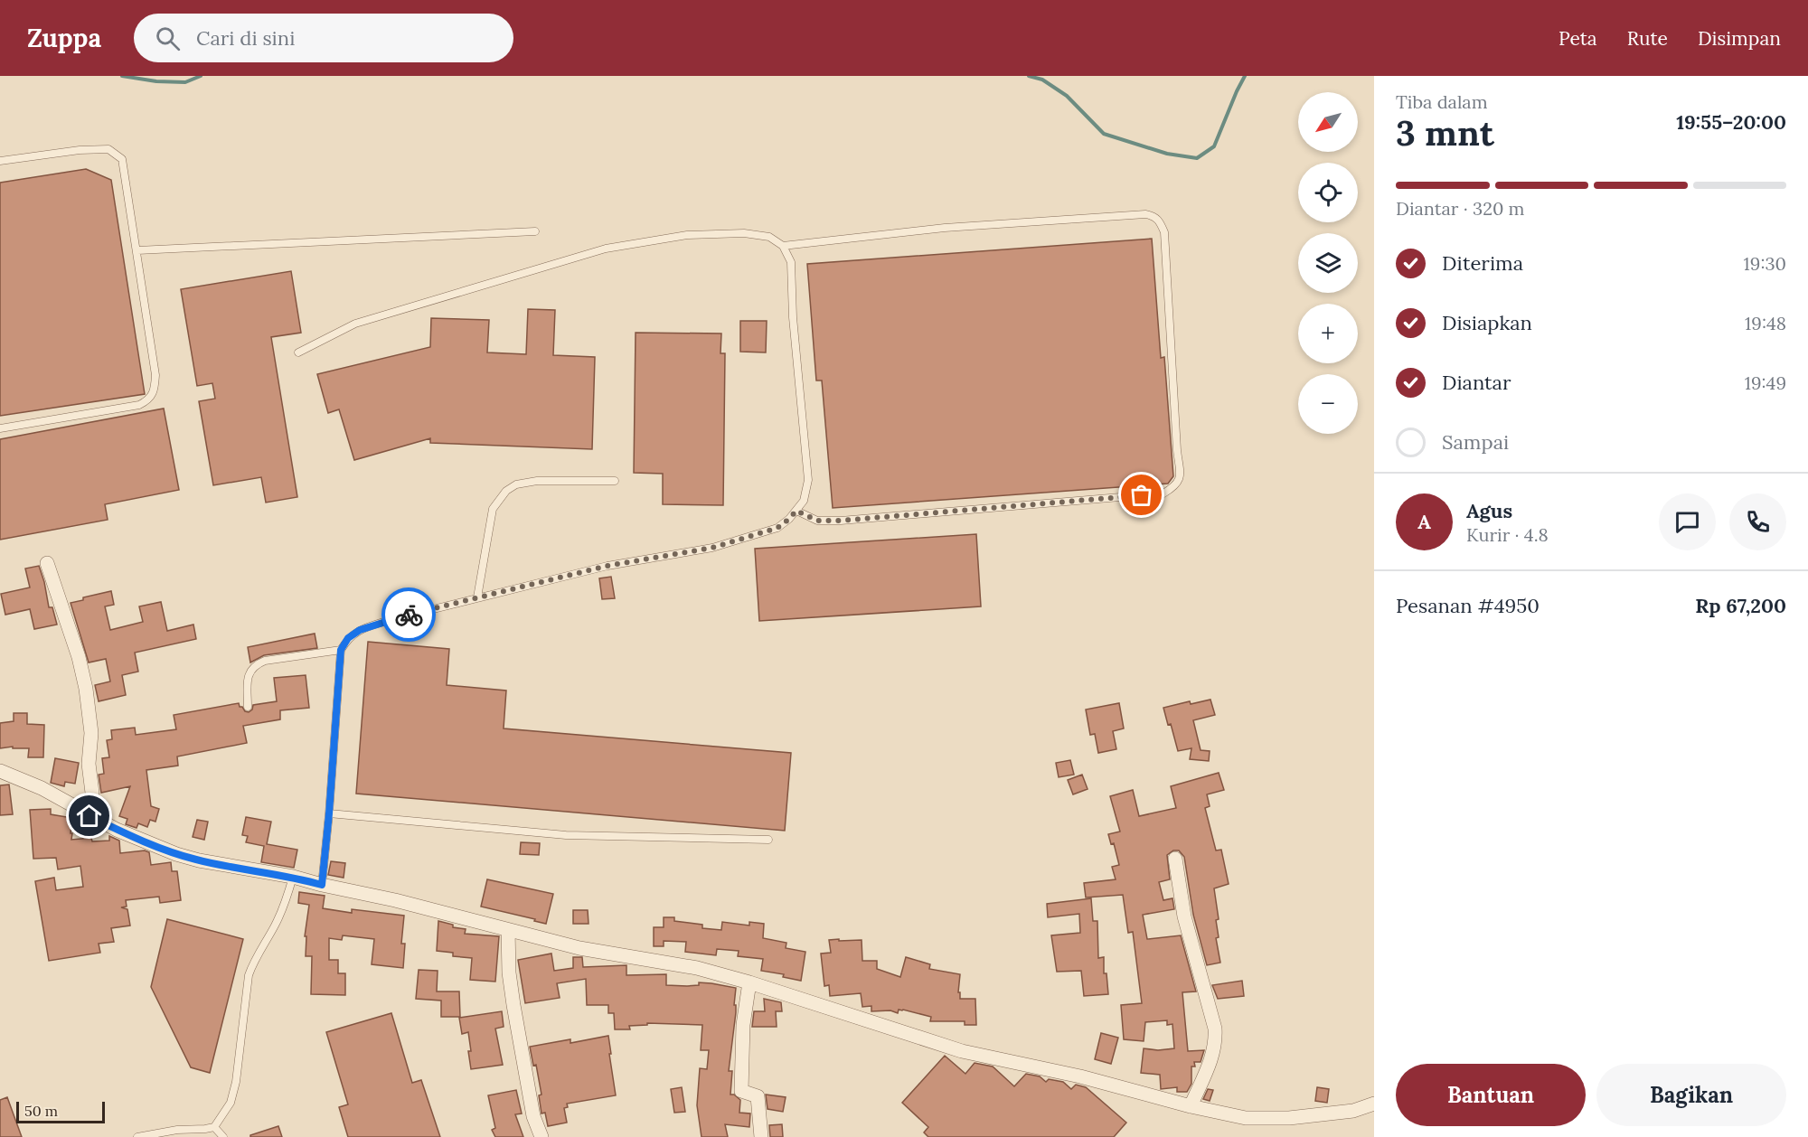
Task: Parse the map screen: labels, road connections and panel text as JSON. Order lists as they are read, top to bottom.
{
  "scale_bar": "50 m",
  "north": "bottom left",
  "page": {
    "header": "Zuppa",
    "search": "Cari di sini",
    "nav": ["Peta", "Rute", "Disimpan"],
    "heading": ["3 mnt", "Tiba dalam", "19:55–20:00"],
    "panel": [
      "Agus",
      "Kurir · 4.8",
      "Pesanan #4950",
      "Rp 67,200"
    ],
    "map_buttons": ["+", "−"],
    "bar": "Diantar · 320 m",
    "list": [
      ["Diterima", "19:30"],
      ["Disiapkan", "19:48"],
      ["Diantar", "19:49"],
      "Sampai"
    ],
    "round": "A",
    "buttons": ["Bantuan", "Bagikan"],
    "scale": "50 m"
  }
}
